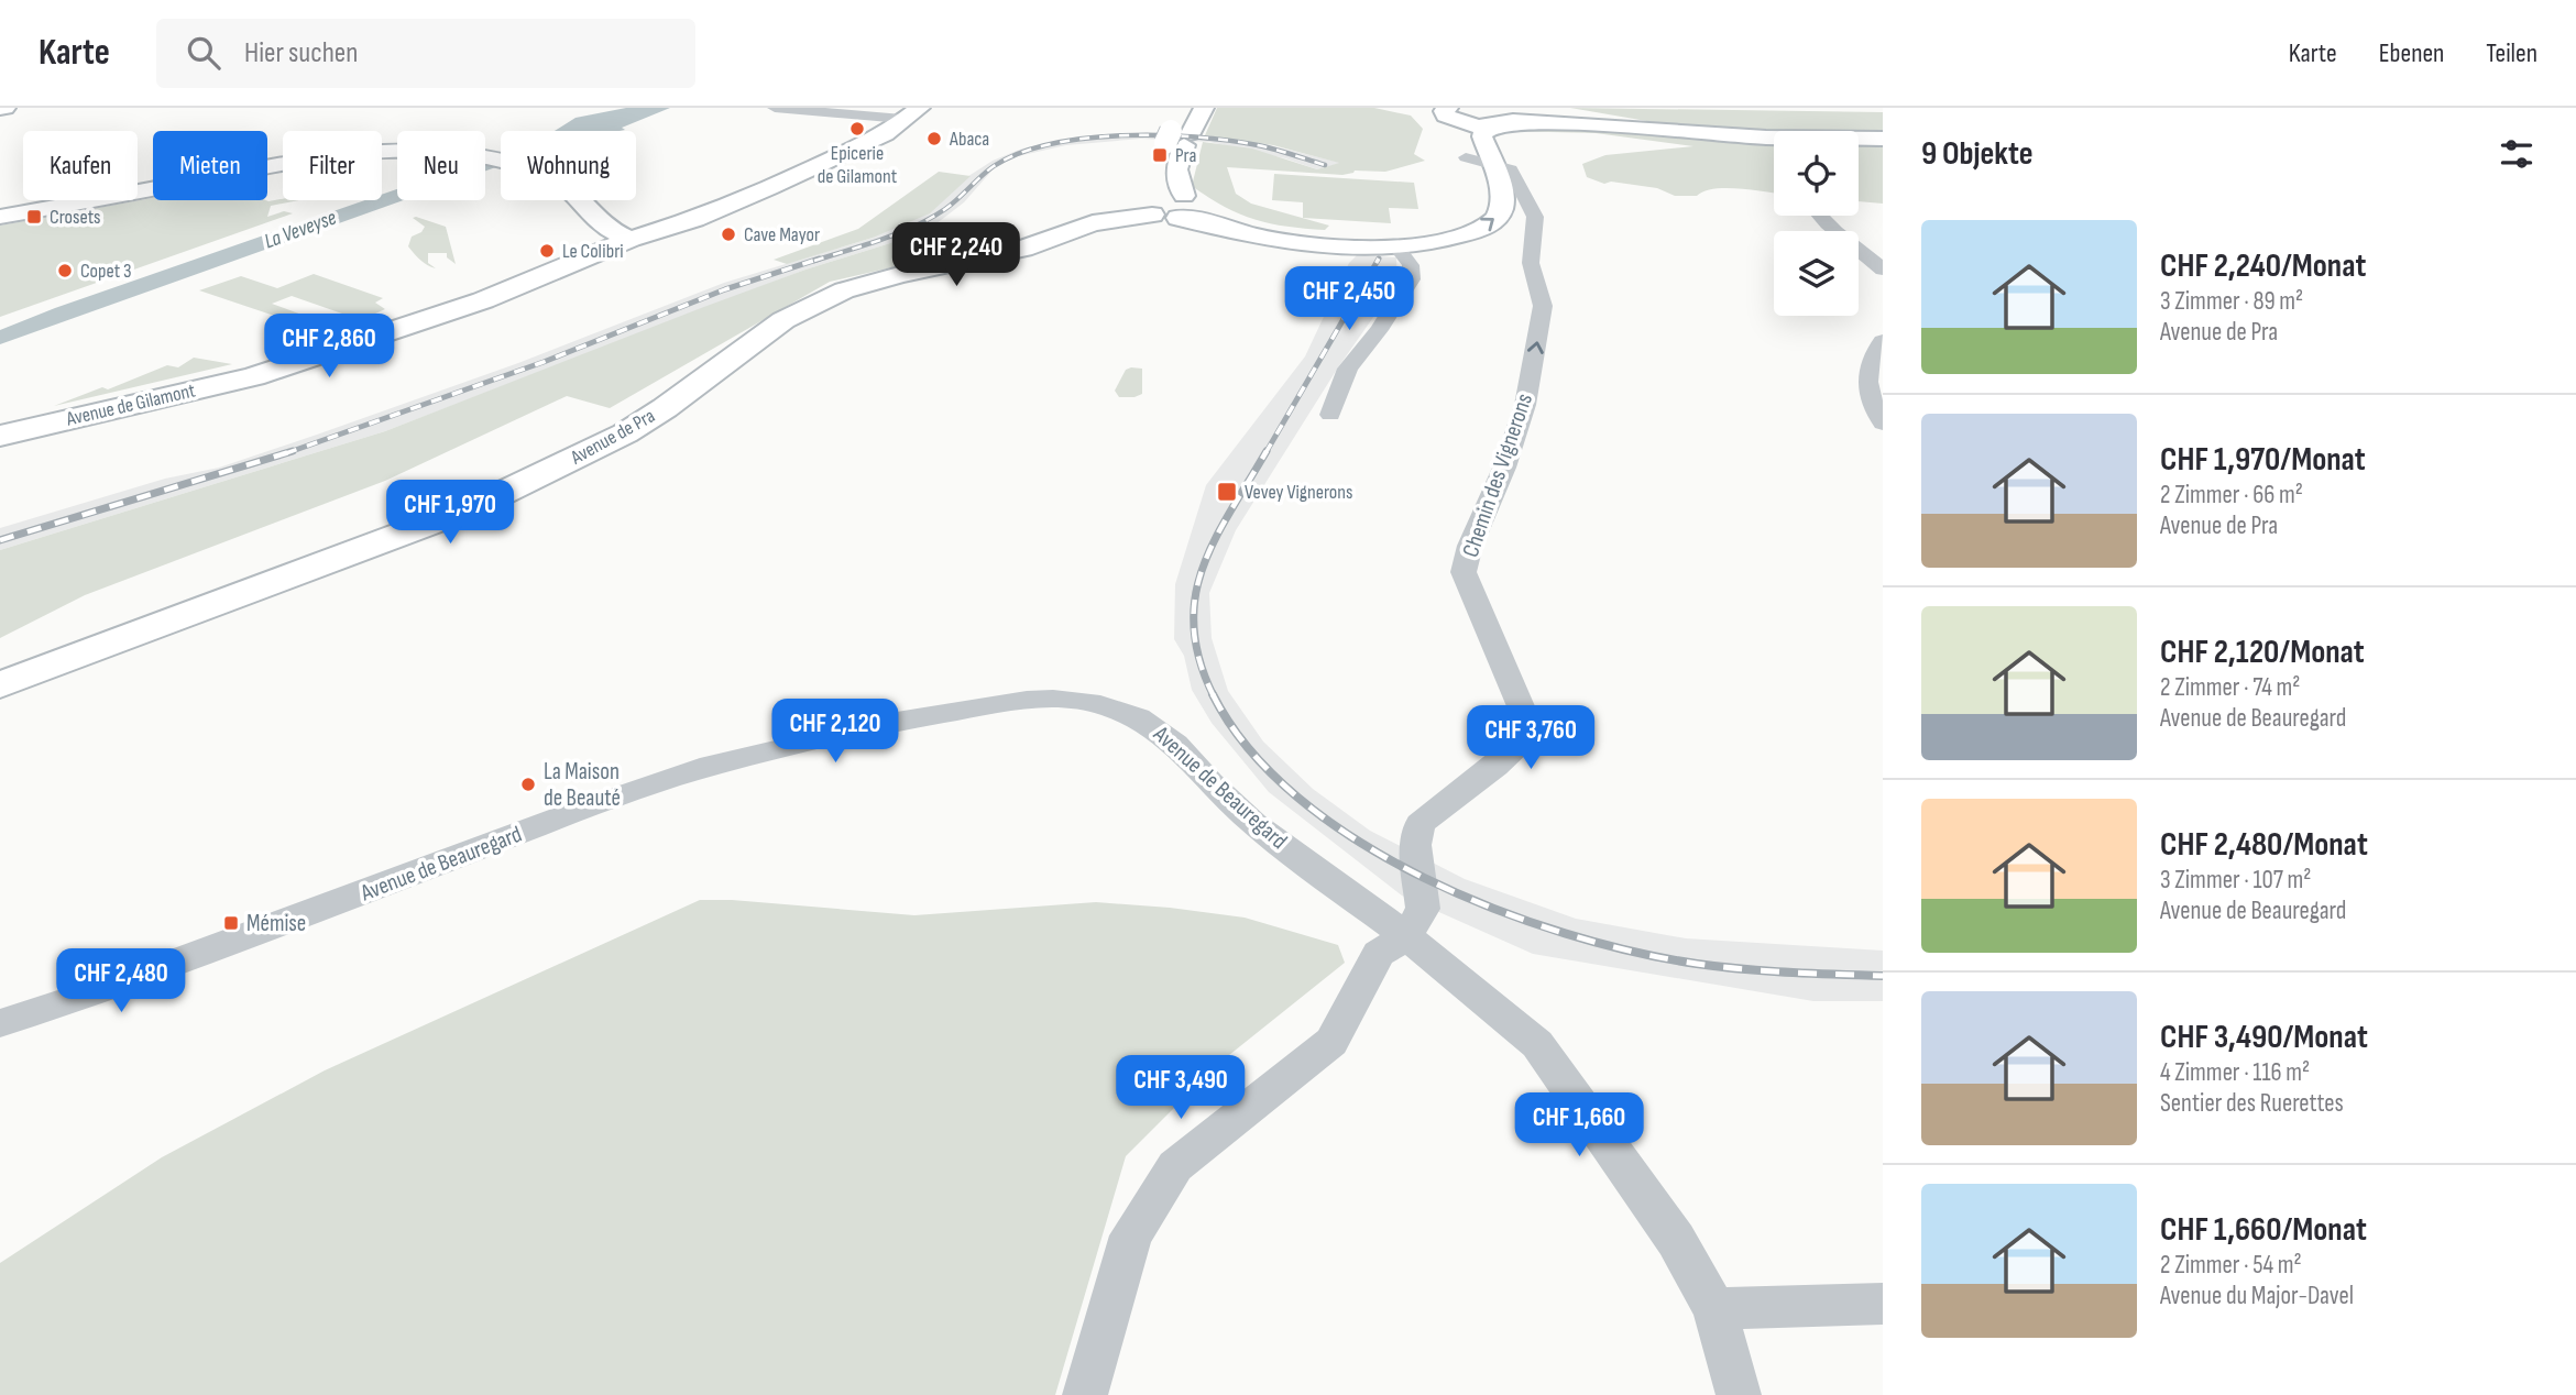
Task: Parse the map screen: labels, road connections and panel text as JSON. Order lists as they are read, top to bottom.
{
  "streets": {
    "street": [
      "Avenue de Gilamont",
      "Avenue de Pra",
      "Chemin des Vignerons",
      "Avenue de Beauregard"
    ]
  },
  "crossings": [
    ["Chemin des Vignerons", "Avenue de Beauregard"]
  ],
  "one_way": ["Chemin des Vignerons"],
  "water": ["La Veveyse"],
  "places": {
    "other": [
      "Epicerie de Gilamont",
      "Abaca",
      "Cave Mayor",
      "Le Colibri",
      "Copet 3",
      "La Maison de Beauté"
    ],
    "transit": [
      "Pra",
      "Crosets",
      "Vevey Vignerons",
      "Mémise"
    ]
  },
  "page": {
    "header": "Karte",
    "search": "Hier suchen",
    "nav": ["Karte", "Ebenen", "Teilen"],
    "heading": "9 Objekte",
    "chip": [
      "Kaufen",
      "Mieten",
      "Filter",
      "Neu",
      "Wohnung"
    ],
    "list": [
      {
        "name": "CHF 2,240/Monat",
        "note": "3 Zimmer · 89 m² · Avenue de Pra"
      },
      {
        "name": "CHF 1,970/Monat",
        "note": "2 Zimmer · 66 m² · Avenue de Pra"
      },
      {
        "name": "CHF 2,120/Monat",
        "note": "2 Zimmer · 74 m² · Avenue de Beauregard"
      },
      {
        "name": "CHF 2,480/Monat",
        "note": "3 Zimmer · 107 m² · Avenue de Beauregard"
      },
      {
        "name": "CHF 3,490/Monat",
        "note": "4 Zimmer · 116 m² · Sentier des Ruerettes"
      },
      {
        "name": "CHF 1,660/Monat",
        "note": "2 Zimmer · 54 m² · Avenue du Major-Davel"
      }
    ],
    "price": [
      "CHF 2,240",
      "CHF 2,450",
      "CHF 2,860",
      "CHF 1,970",
      "CHF 2,120",
      "CHF 3,760",
      "CHF 2,480",
      "CHF 3,490",
      "CHF 1,660"
    ]
  }
}
